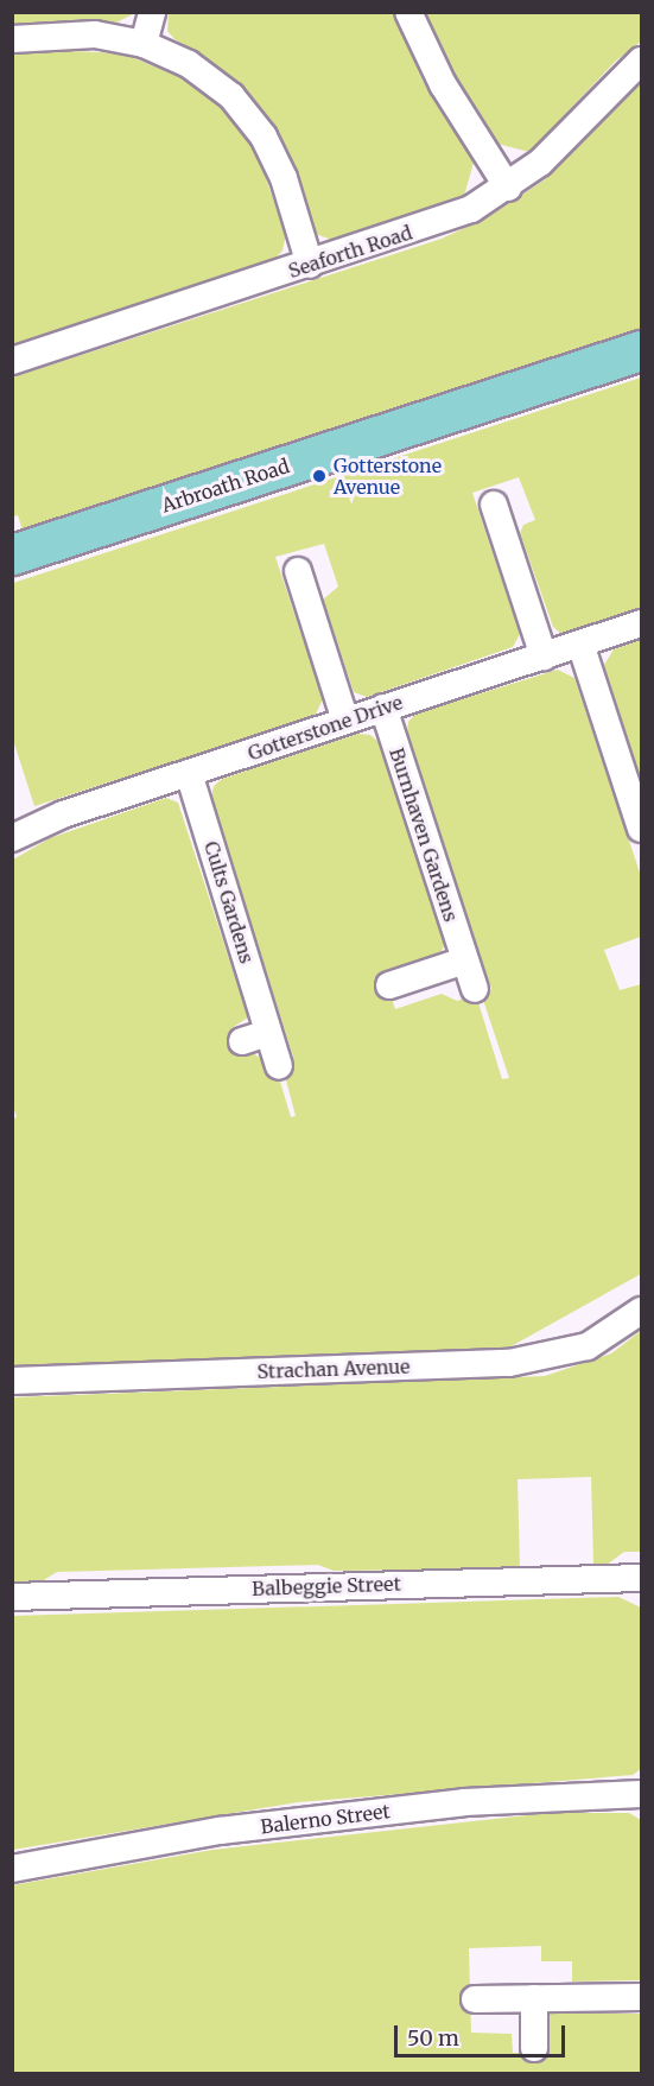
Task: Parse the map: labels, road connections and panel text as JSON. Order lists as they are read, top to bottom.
{
  "streets": {
    "main road": ["Arbroath Road"],
    "street": [
      "Seaforth Road",
      "Gotterstone Drive",
      "Burnhaven Gardens",
      "Cults Gardens",
      "Strachan Avenue",
      "Balbeggie Street",
      "Balerno Street"
    ]
  },
  "crossings": [
    ["Gotterstone Drive", "Burnhaven Gardens"],
    ["Gotterstone Drive", "Cults Gardens"]
  ],
  "places": ["Gotterstone Avenue"],
  "scale_bar": "50 m"
}
